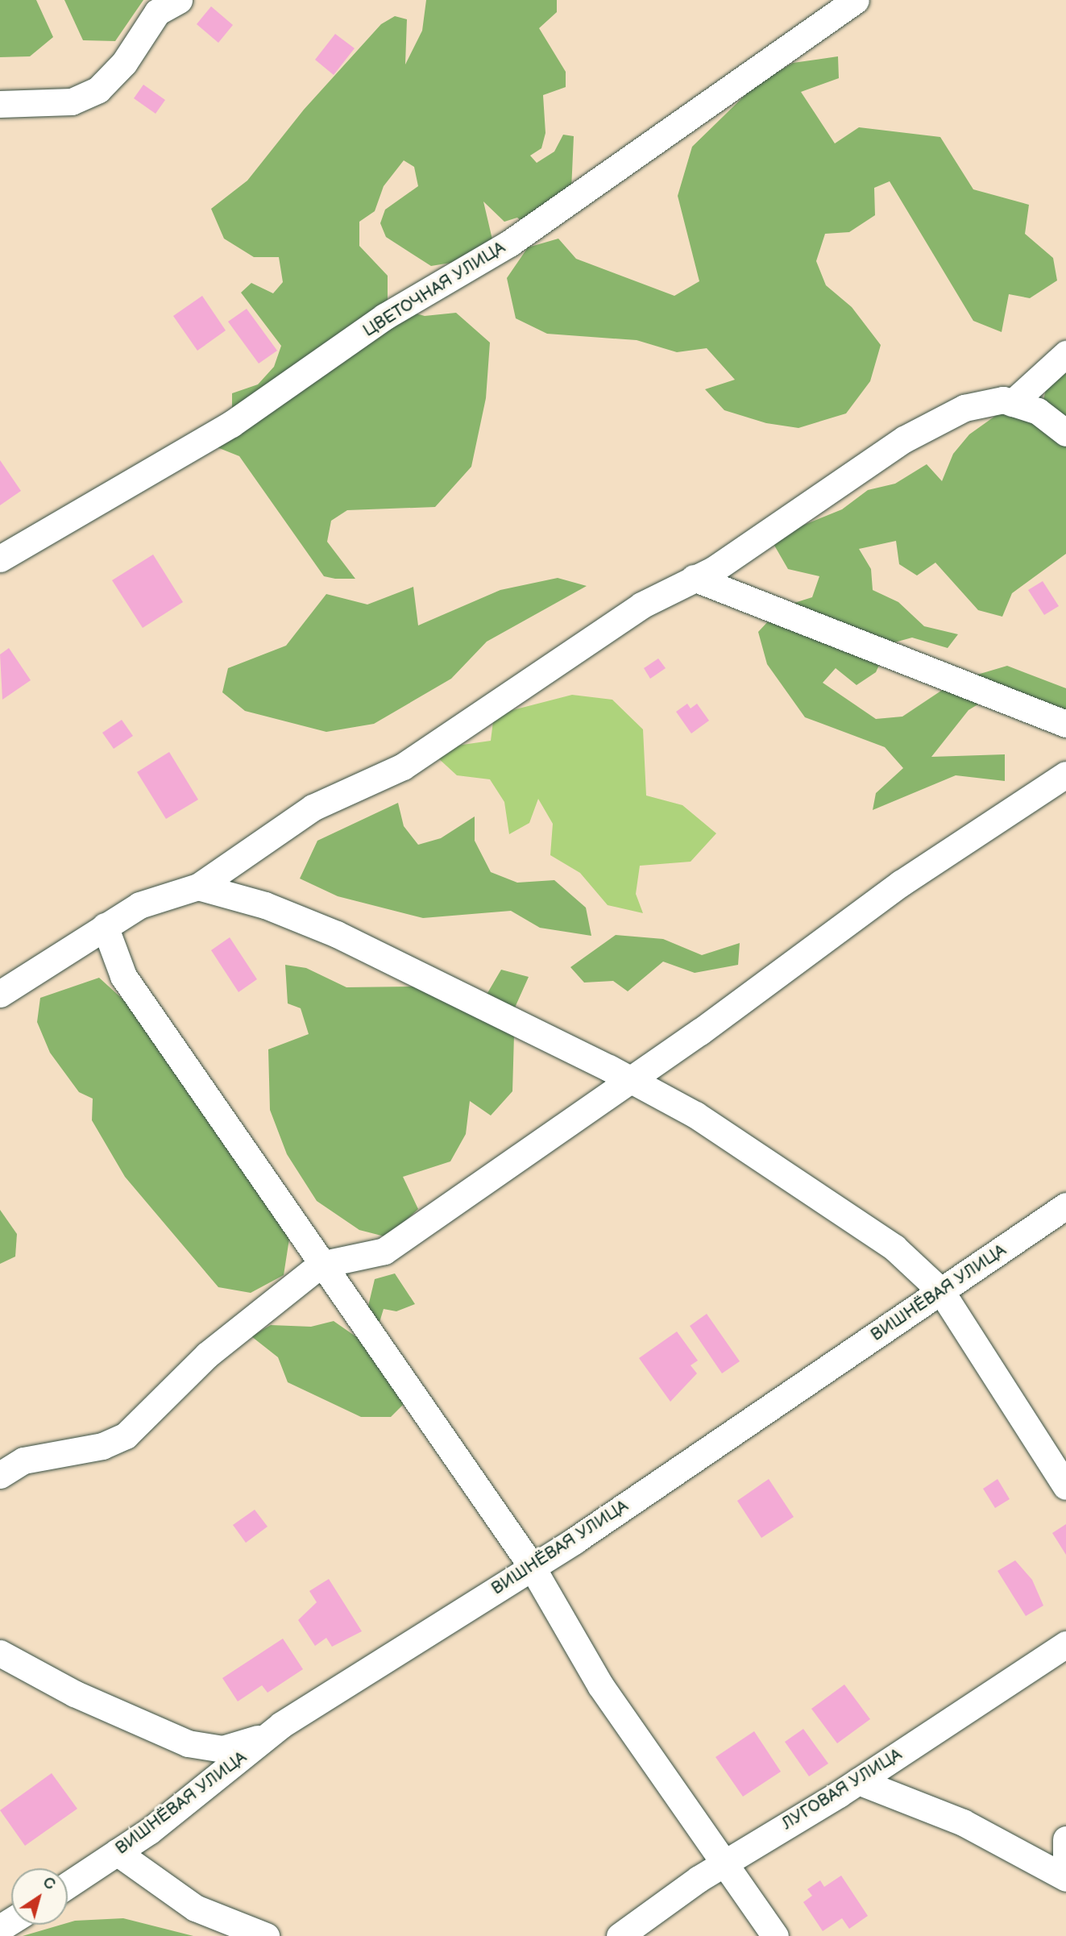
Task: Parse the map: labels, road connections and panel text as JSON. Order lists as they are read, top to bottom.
{
  "streets": {
    "street": ["ЦВЕТОЧНАЯ УЛИЦА", "ВИШНЁВАЯ УЛИЦА", "ЛУГОВАЯ УЛИЦА"]
  },
  "north": "top right"
}
